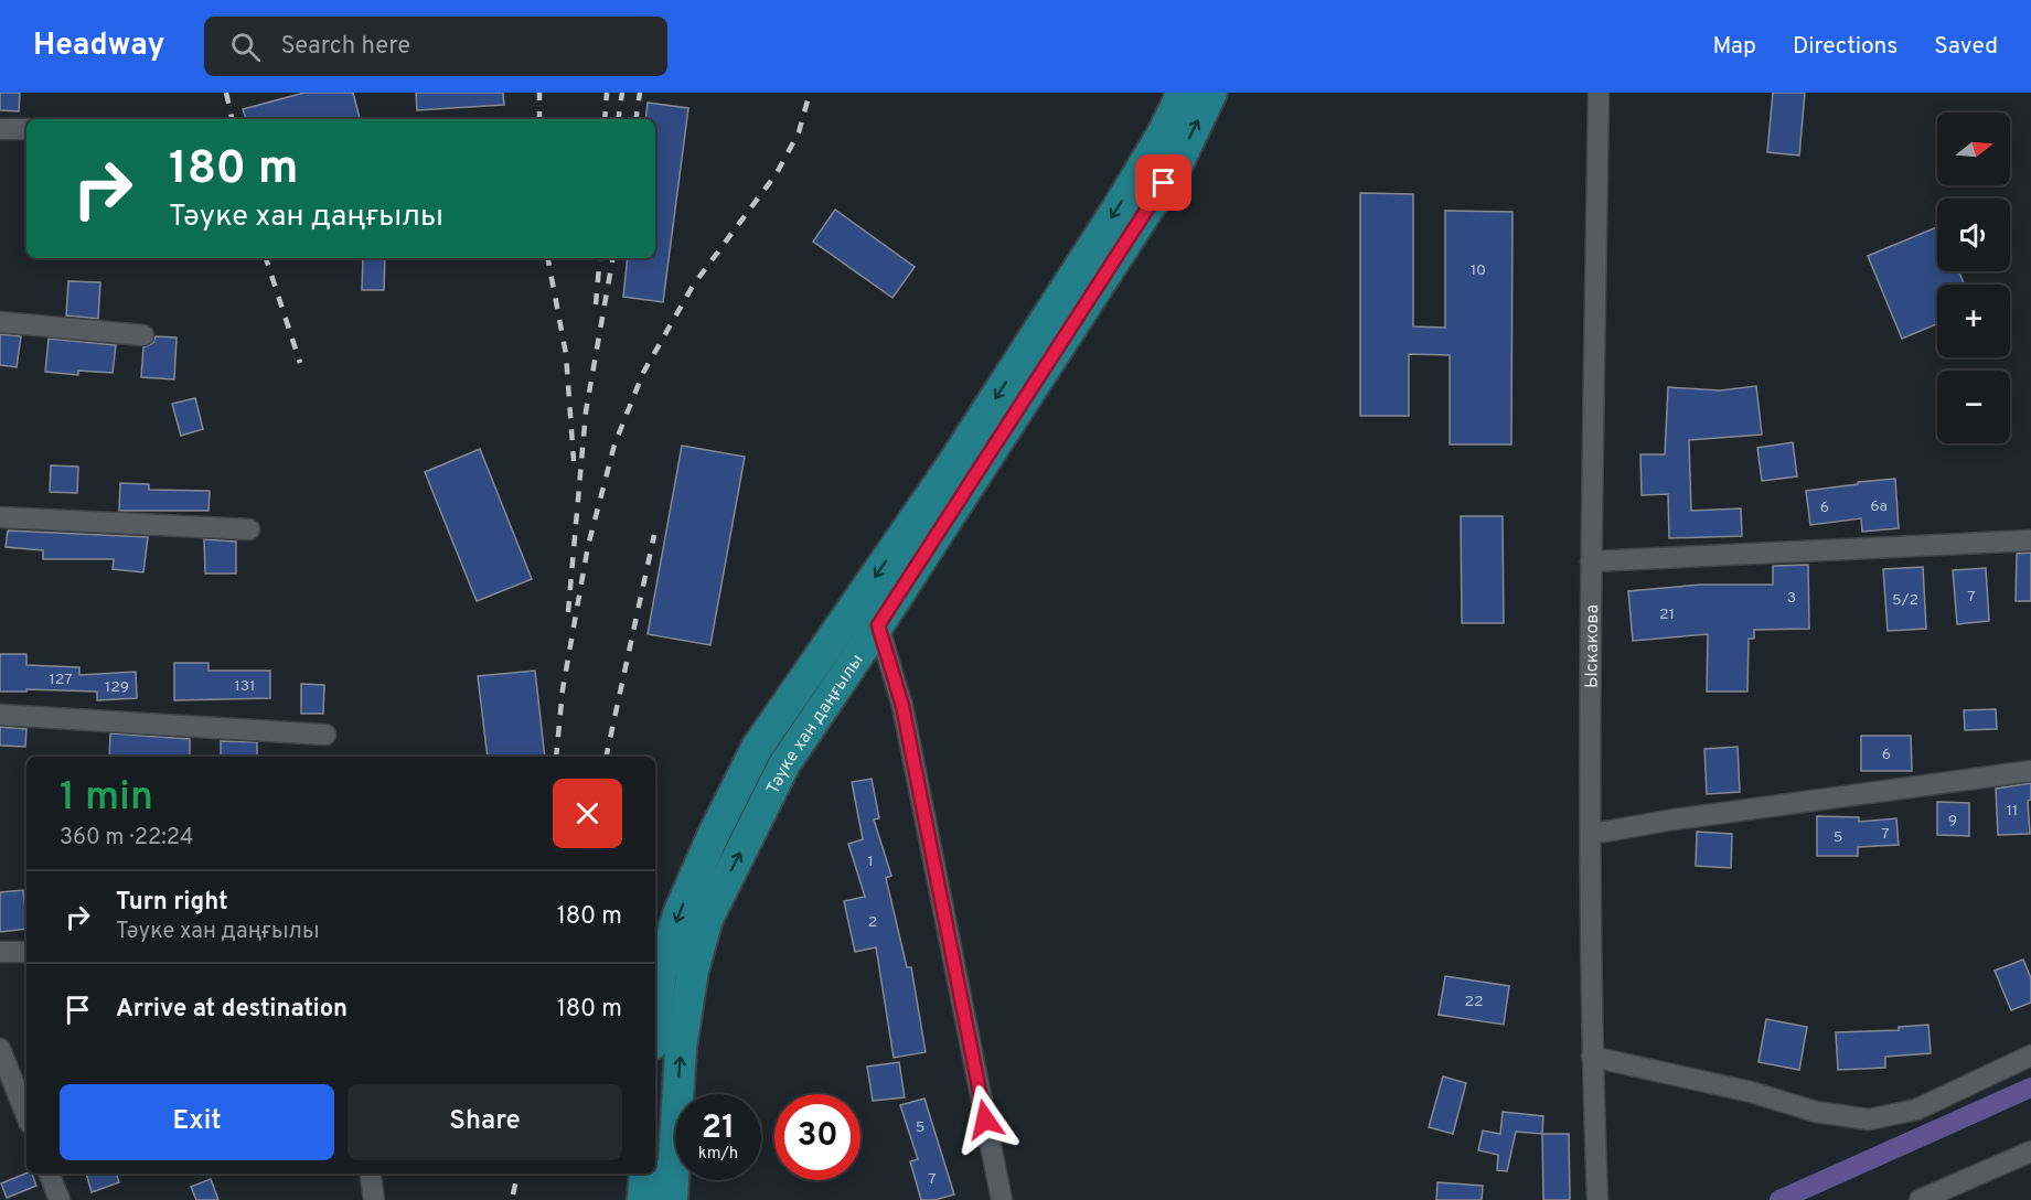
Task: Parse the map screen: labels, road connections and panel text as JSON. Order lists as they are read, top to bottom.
{
  "streets": {
    "main road": ["Тәуке хан даңғылы"],
    "street": ["Ыскакова"]
  },
  "house_numbers": [
    "10",
    "6а",
    "6",
    "7",
    "3",
    "5/2",
    "21",
    "127",
    "131",
    "129",
    "6",
    "11",
    "9",
    "7",
    "5",
    "1",
    "2",
    "22",
    "5",
    "7"
  ],
  "north": "right",
  "page": {
    "header": "Headway",
    "search": "Search here",
    "nav": ["Map", "Directions", "Saved"],
    "map_buttons": ["+", "−"],
    "turn": ["180 m", "Тәуке хан даңғылы"],
    "heading": ["1 min", "360 m · 22:24"],
    "list": [
      {
        "name": "Turn right",
        "note": "Тәуке хан даңғылы",
        "value": "180 m"
      },
      {
        "name": "Arrive at destination",
        "value": "180 m"
      }
    ],
    "buttons": ["Exit", "Share"],
    "speed": "21 km/h",
    "limit": "30"
  }
}
